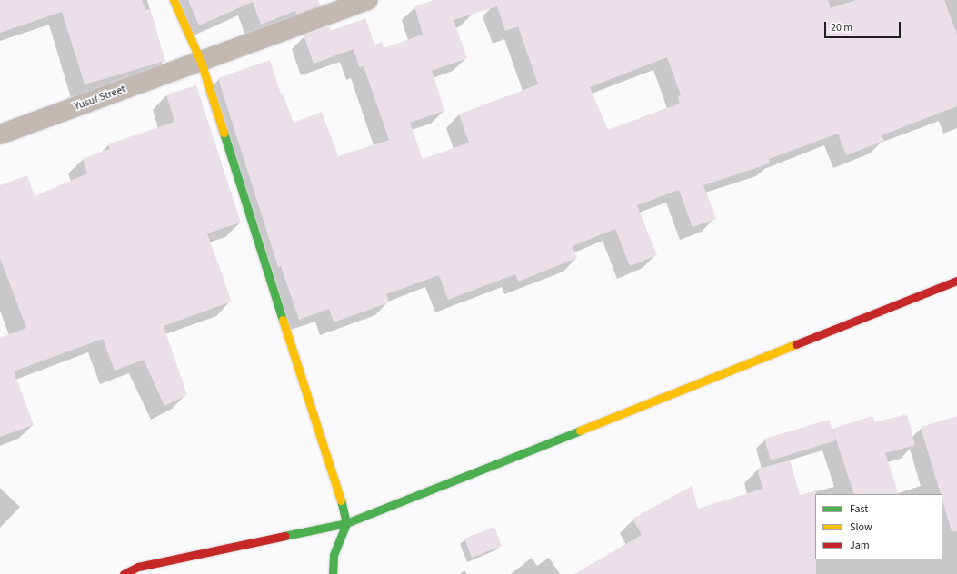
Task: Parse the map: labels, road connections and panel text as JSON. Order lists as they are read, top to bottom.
{
  "streets": {
    "street": ["Yusuf Street"]
  },
  "legend": ["Fast", "Slow", "Jam"],
  "scale_bar": "20 m"
}
